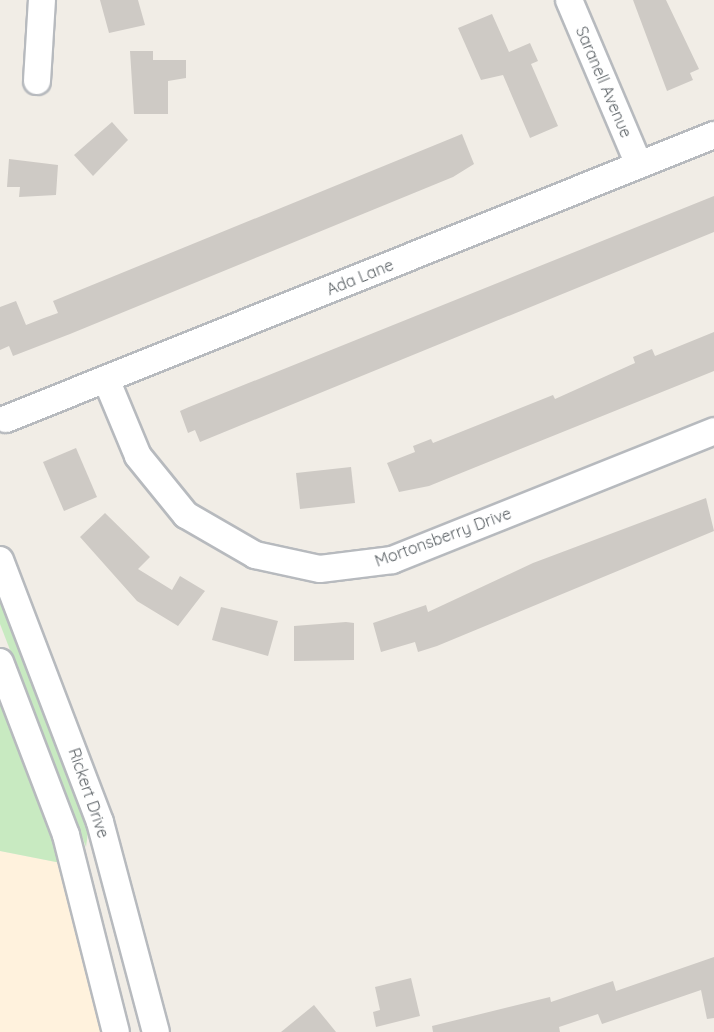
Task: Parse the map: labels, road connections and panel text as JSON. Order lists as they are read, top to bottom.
{
  "streets": {
    "street": [
      "Saranell Avenue",
      "Ada Lane",
      "Mortonsberry Drive",
      "Rickert Drive"
    ]
  },
  "crossings": [
    ["Saranell Avenue", "Ada Lane"],
    ["Ada Lane", "Mortonsberry Drive"]
  ]
}
